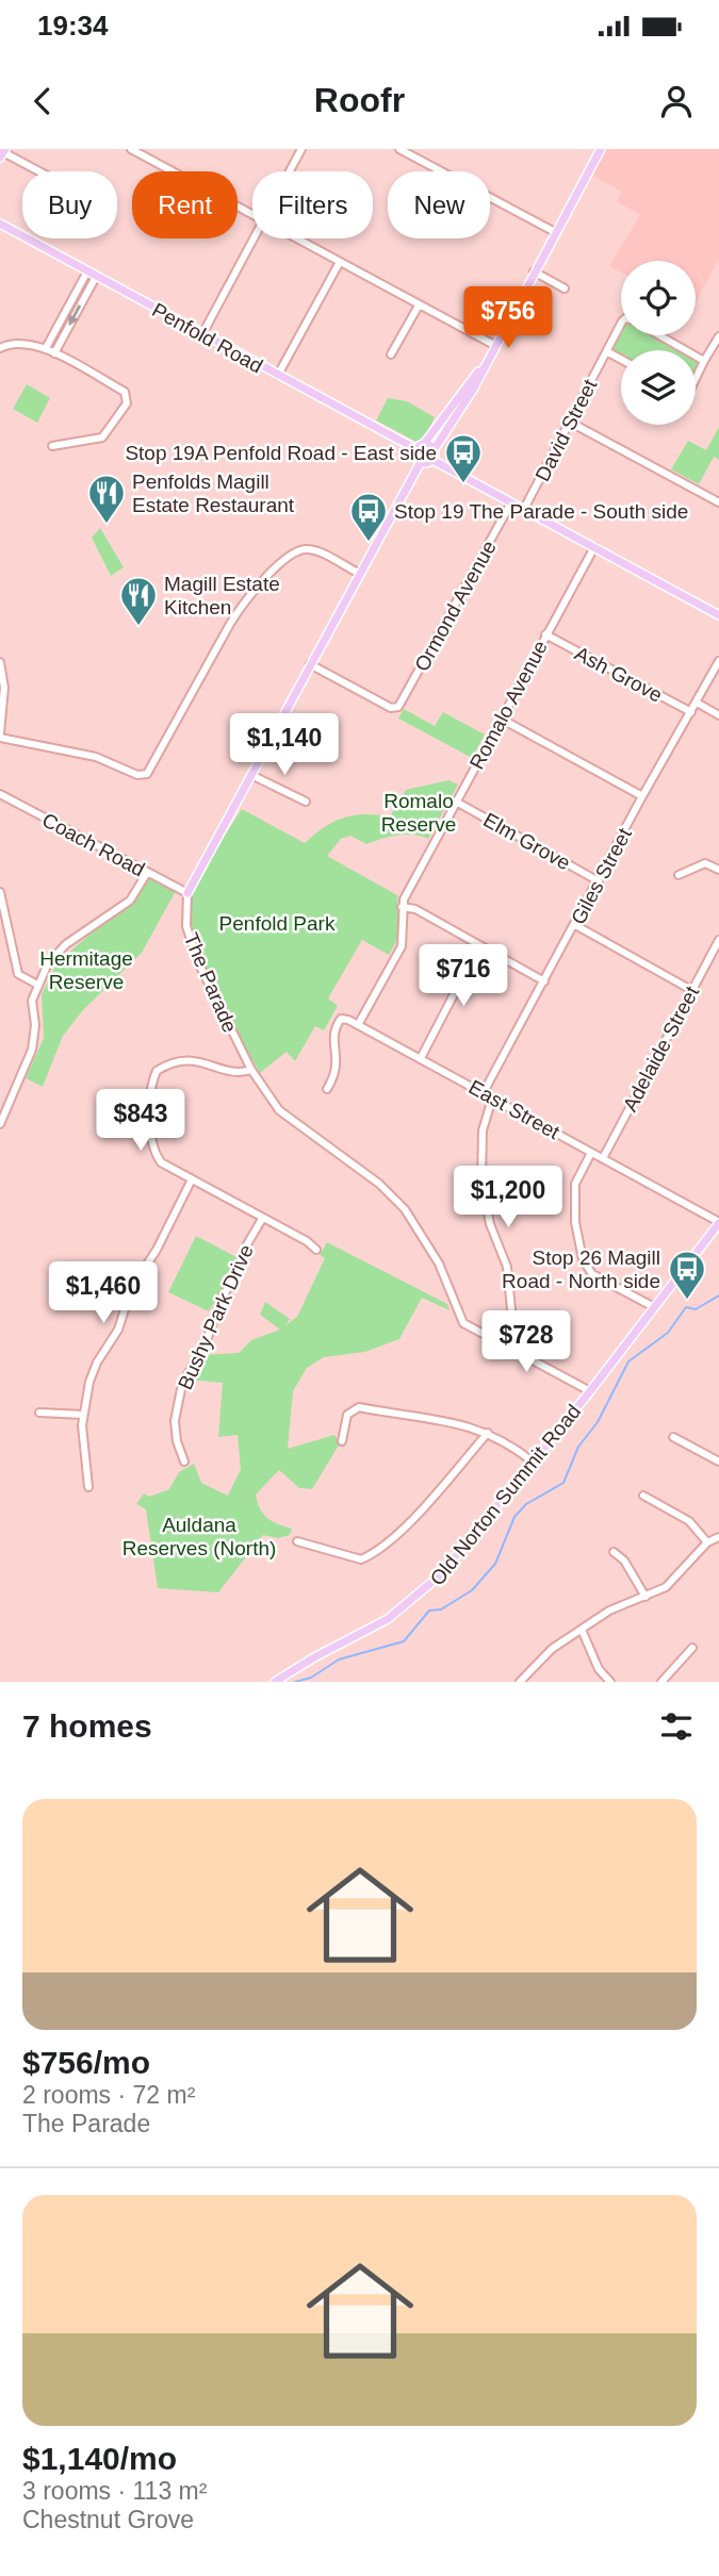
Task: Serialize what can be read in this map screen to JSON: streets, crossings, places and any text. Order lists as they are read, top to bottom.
{
  "streets": {
    "main road": ["Penfold Road", "The Parade", "Old Norton Summit Road"],
    "street": [
      "David Street",
      "Ormond Avenue",
      "Ash Grove",
      "Romalo Avenue",
      "Elm Grove",
      "Coach Road",
      "Giles Street",
      "Adelaide Street",
      "East Street",
      "Bushy Park Drive"
    ]
  },
  "crossings": [
    ["Ormond Avenue", "The Parade"],
    ["Ash Grove", "Romalo Avenue"],
    ["Ash Grove", "Giles Street"],
    ["Romalo Avenue", "Elm Grove"],
    ["Romalo Avenue", "East Street"],
    ["Elm Grove", "Giles Street"],
    ["Coach Road", "The Parade"],
    ["Giles Street", "East Street"],
    ["Adelaide Street", "East Street"],
    ["East Street", "Old Norton Summit Road"]
  ],
  "parks": [
    "Romalo Reserve",
    "Penfold Park",
    "Hermitage Reserve",
    "Auldana Reserves (North)"
  ],
  "places": {
    "bus stop": ["Stop 19A Penfold Road - East side", "Stop 19 The Parade - South side", "Stop 26 Magill Road - North side"],
    "restaurant": ["Penfolds Magill Estate Restaurant", "Magill Estate Kitchen"]
  },
  "page": {
    "status": "19:34",
    "header": "Roofr",
    "chip": [
      "Buy",
      "Rent",
      "Filters",
      "New"
    ],
    "price": [
      "$756",
      "$1,140",
      "$716",
      "$843",
      "$1,200",
      "$1,460",
      "$728"
    ],
    "heading": "7 homes",
    "list": [
      {
        "name": "$756/mo",
        "note": "2 rooms · 72 m² · The Parade"
      },
      {
        "name": "$1,140/mo",
        "note": "3 rooms · 113 m² · Chestnut Grove"
      }
    ]
  }
}
